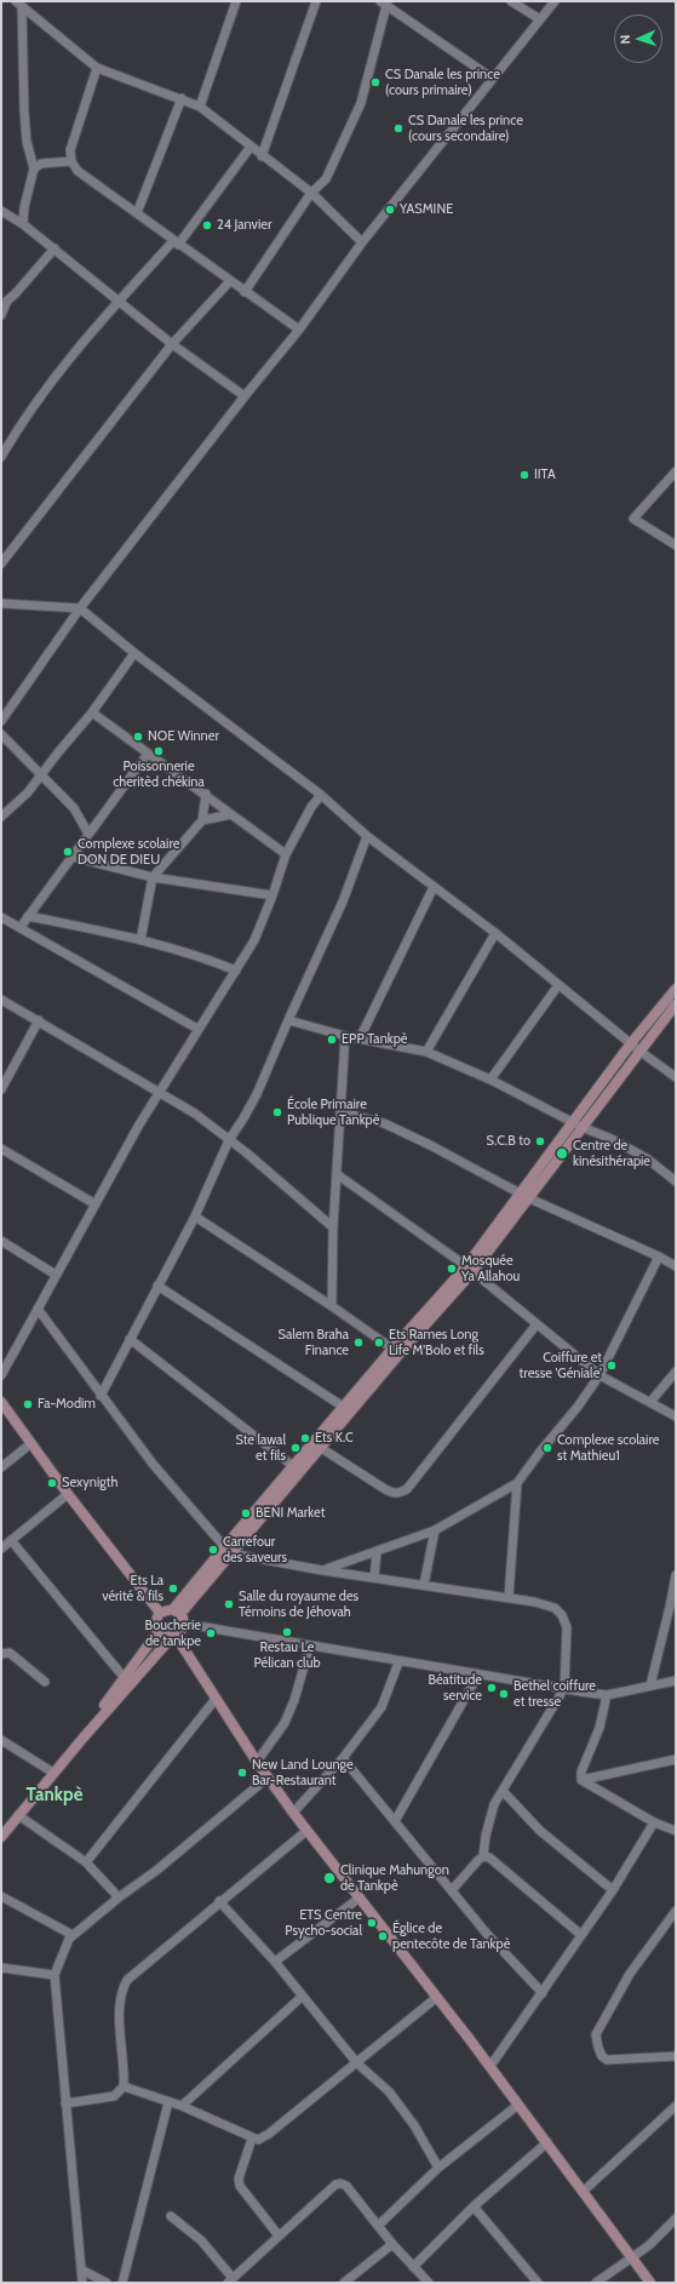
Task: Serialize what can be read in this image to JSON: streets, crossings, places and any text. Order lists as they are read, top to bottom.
{
  "districts": ["Tankpè"],
  "places": [
    "CS Danale les prince (cours primaire)",
    "CS Danale les prince (cours secondaire)",
    "YASMINE",
    "24 Janvier",
    "IITA",
    "NOE Winner",
    "Poissonnerie cheritèd chékina",
    "Complexe scolaire DON DE DIEU",
    "EPP Tankpè",
    "École Primaire Publique Tankpè",
    "S.C.B to",
    "Centre de kinésithérapie",
    "Mosquée Ya Allahou",
    "Salem Braha Finance",
    "Ets Rames Long Life M'Bolo et fils",
    "Coiffure et tresse 'Géniale'",
    "Fa-Modim",
    "Ets K.C",
    "Ste lawal et fils",
    "Complexe scolaire st Mathieu1",
    "Sexynigth",
    "BENI Market",
    "Carrefour des saveurs",
    "Ets La vérité & fils",
    "Salle du royaume des Témoins de Jéhovah",
    "Restau Le Pélican club",
    "Boucherie de tankpe",
    "Béatitude service",
    "Bethel coiffure et tresse",
    "New Land Lounge Bar-Restaurant",
    "Clinique Mahungon de Tankpè",
    "ETS Centre Psycho-social",
    "Églice de pentecôte de Tankpè"
  ],
  "north": "left"
}
